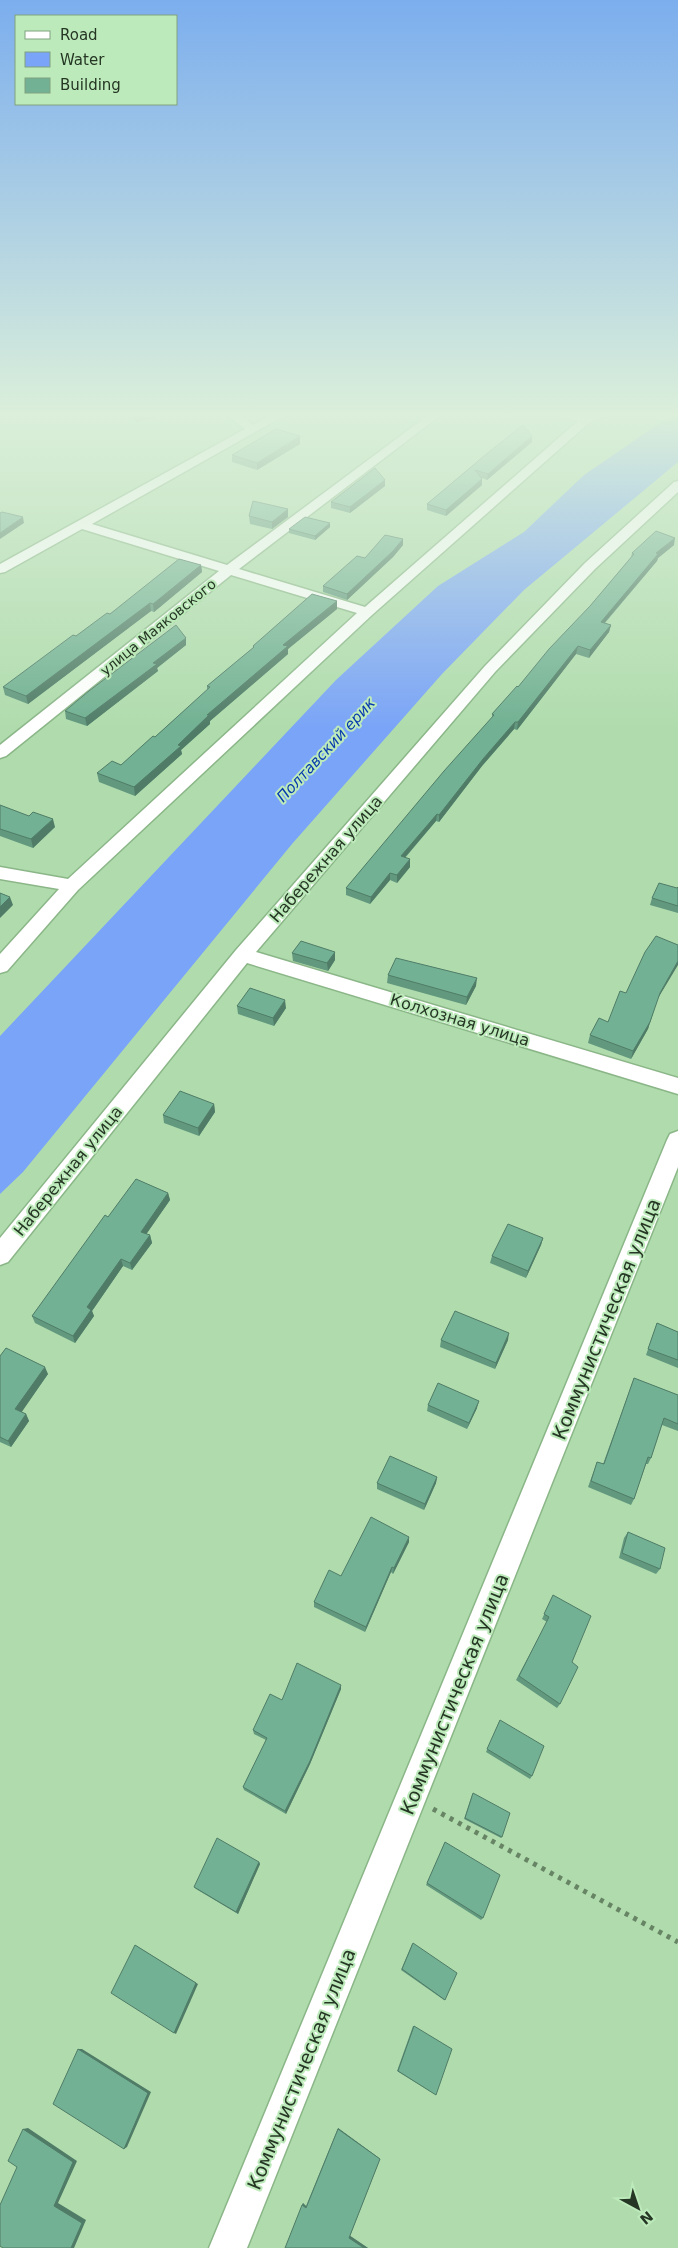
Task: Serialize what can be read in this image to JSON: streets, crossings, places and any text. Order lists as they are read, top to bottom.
{
  "streets": {
    "street": [
      "улица Маяковского",
      "Набережная улица",
      "Колхозная улица",
      "Коммунистическая улица"
    ]
  },
  "crossings": [
    ["Набережная улица", "Колхозная улица"]
  ],
  "water": ["Полтавский ерик"],
  "legend": ["Road", "Water", "Building"],
  "north": "bottom right"
}
